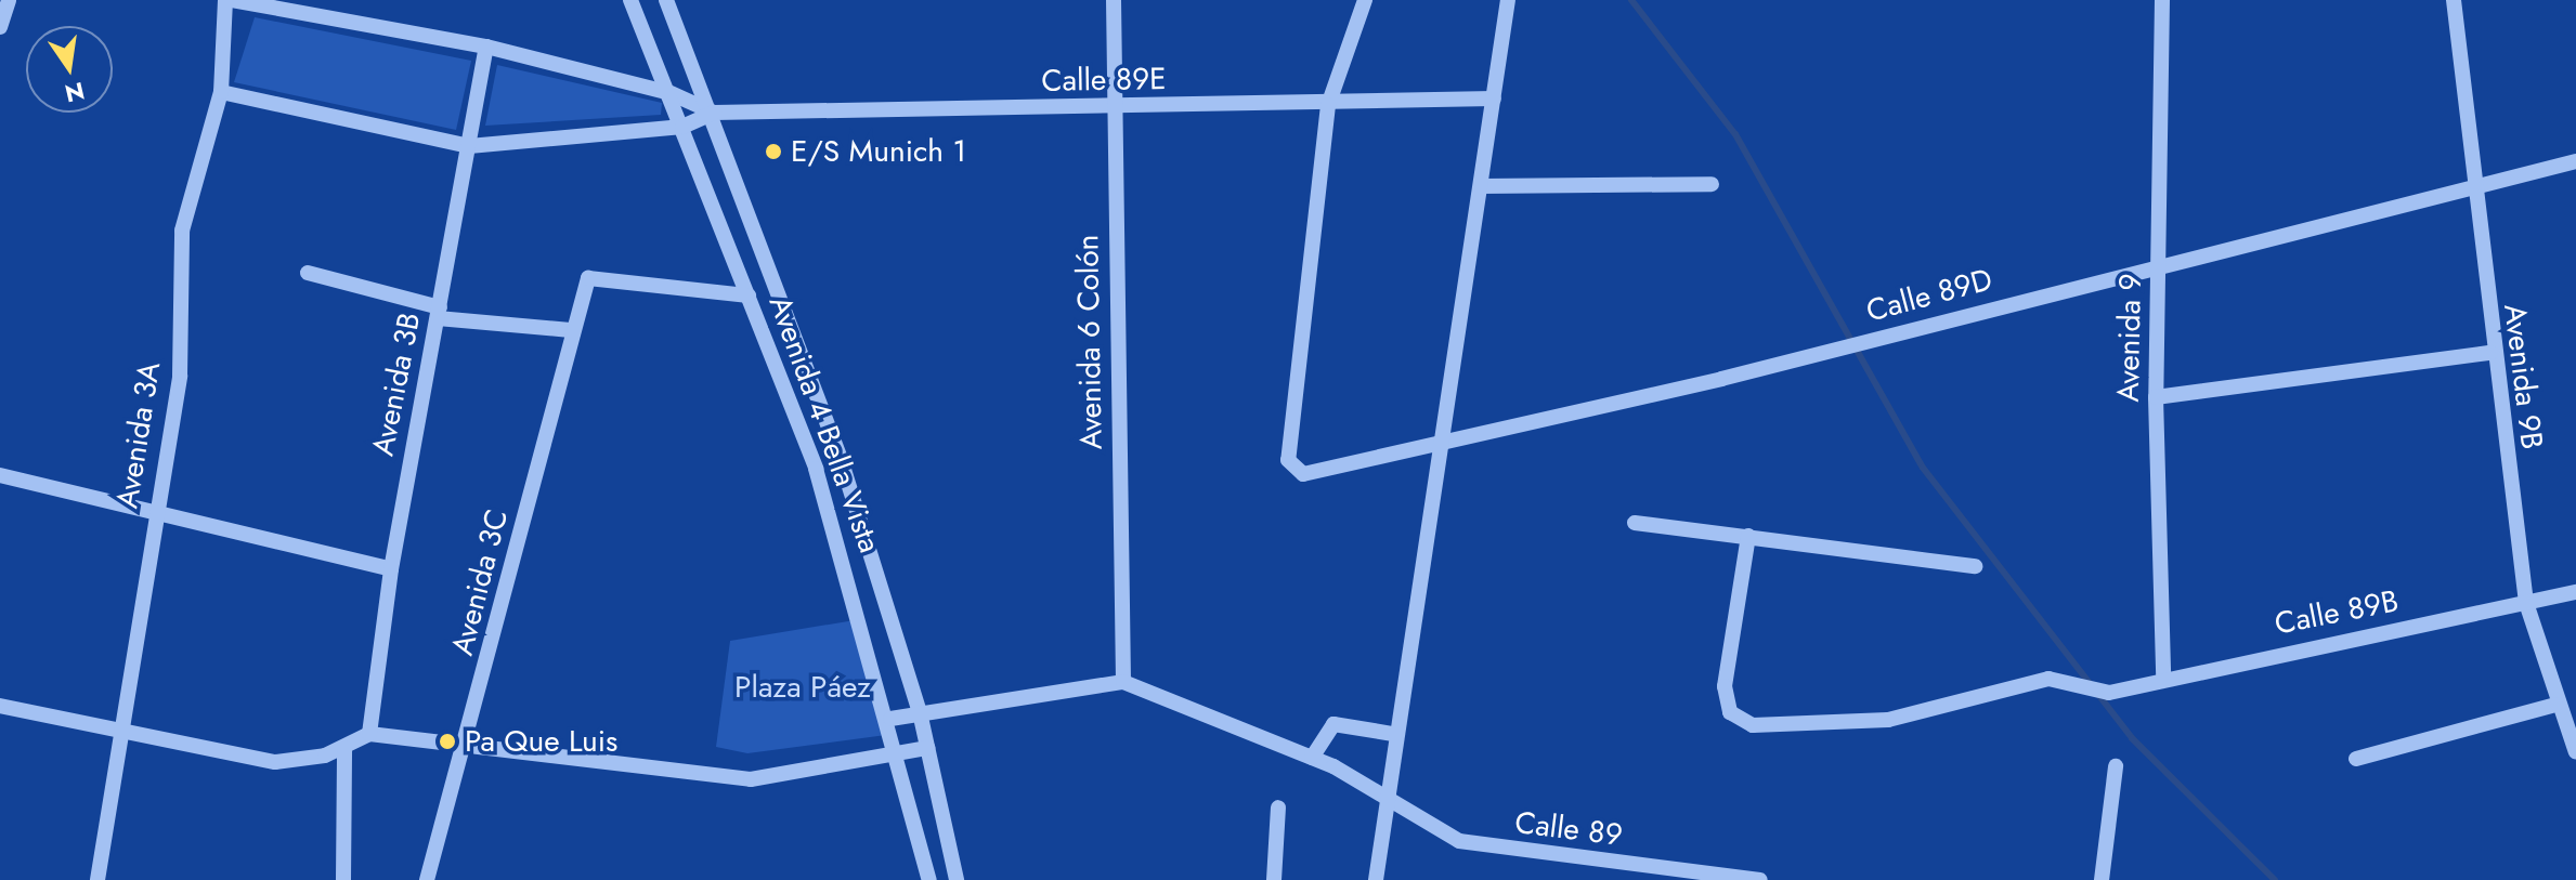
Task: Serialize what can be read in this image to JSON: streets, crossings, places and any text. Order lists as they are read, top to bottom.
{
  "streets": {
    "street": [
      "Calle 89E",
      "Calle 89D",
      "Avenida 9",
      "Avenida 6 Colón",
      "Avenida 9B",
      "Avenida 3B",
      "Avenida 4 Bella Vista",
      "Avenida 3A",
      "Avenida 3C",
      "Calle 89B",
      "Calle 89"
    ]
  },
  "crossings": [
    ["Calle 89E", "Calle 89D"],
    ["Calle 89E", "Avenida 6 Colón"],
    ["Calle 89E", "Avenida 4 Bella Vista"],
    ["Calle 89D", "Avenida 9"],
    ["Calle 89D", "Avenida 9B"],
    ["Avenida 9", "Calle 89B"],
    ["Avenida 6 Colón", "Calle 89"],
    ["Avenida 9B", "Calle 89B"],
    ["Avenida 4 Bella Vista", "Avenida 3C"]
  ],
  "parks": ["Plaza Páez"],
  "places": ["E/S Munich 1", "Pa Que Luis"],
  "north": "bottom"
}
